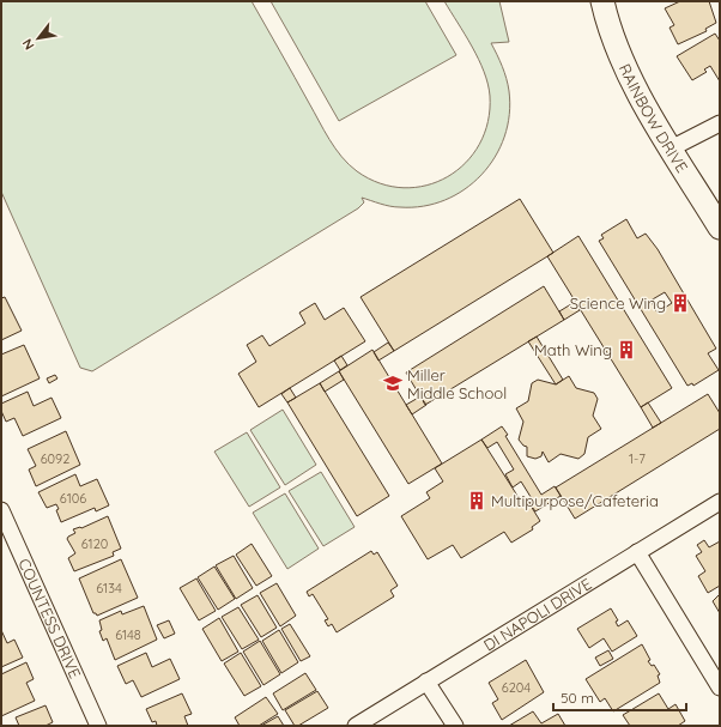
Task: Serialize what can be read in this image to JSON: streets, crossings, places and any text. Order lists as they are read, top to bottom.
{
  "streets": {
    "street": ["RAINBOW DRIVE", "DI NAPOLI DRIVE", "COUNTESS DRIVE"]
  },
  "places": {
    "building": ["Science Wing", "Math Wing", "Multipurpose/Cafeteria"],
    "school or university": ["Miller Middle School"]
  },
  "house_numbers": [
    "6092",
    "1-7",
    "6106",
    "6120",
    "6134",
    "6148",
    "6204"
  ],
  "scale_bar": "50 m",
  "north": "bottom left"
}
